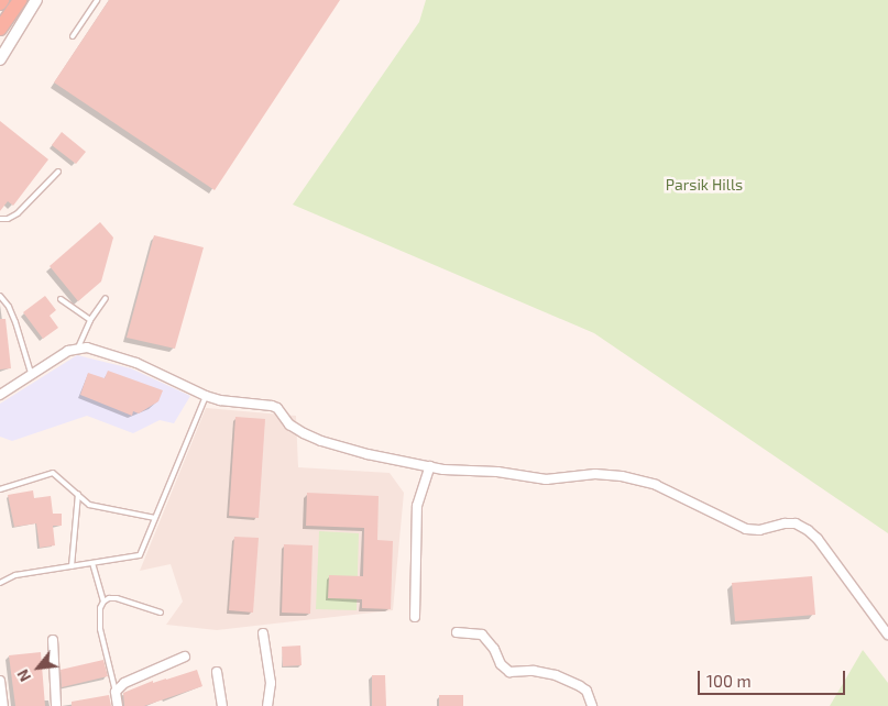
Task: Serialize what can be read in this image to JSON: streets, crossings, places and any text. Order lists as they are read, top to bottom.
{
  "parks": ["Parsik Hills"],
  "scale_bar": "100 m",
  "north": "bottom left"
}
